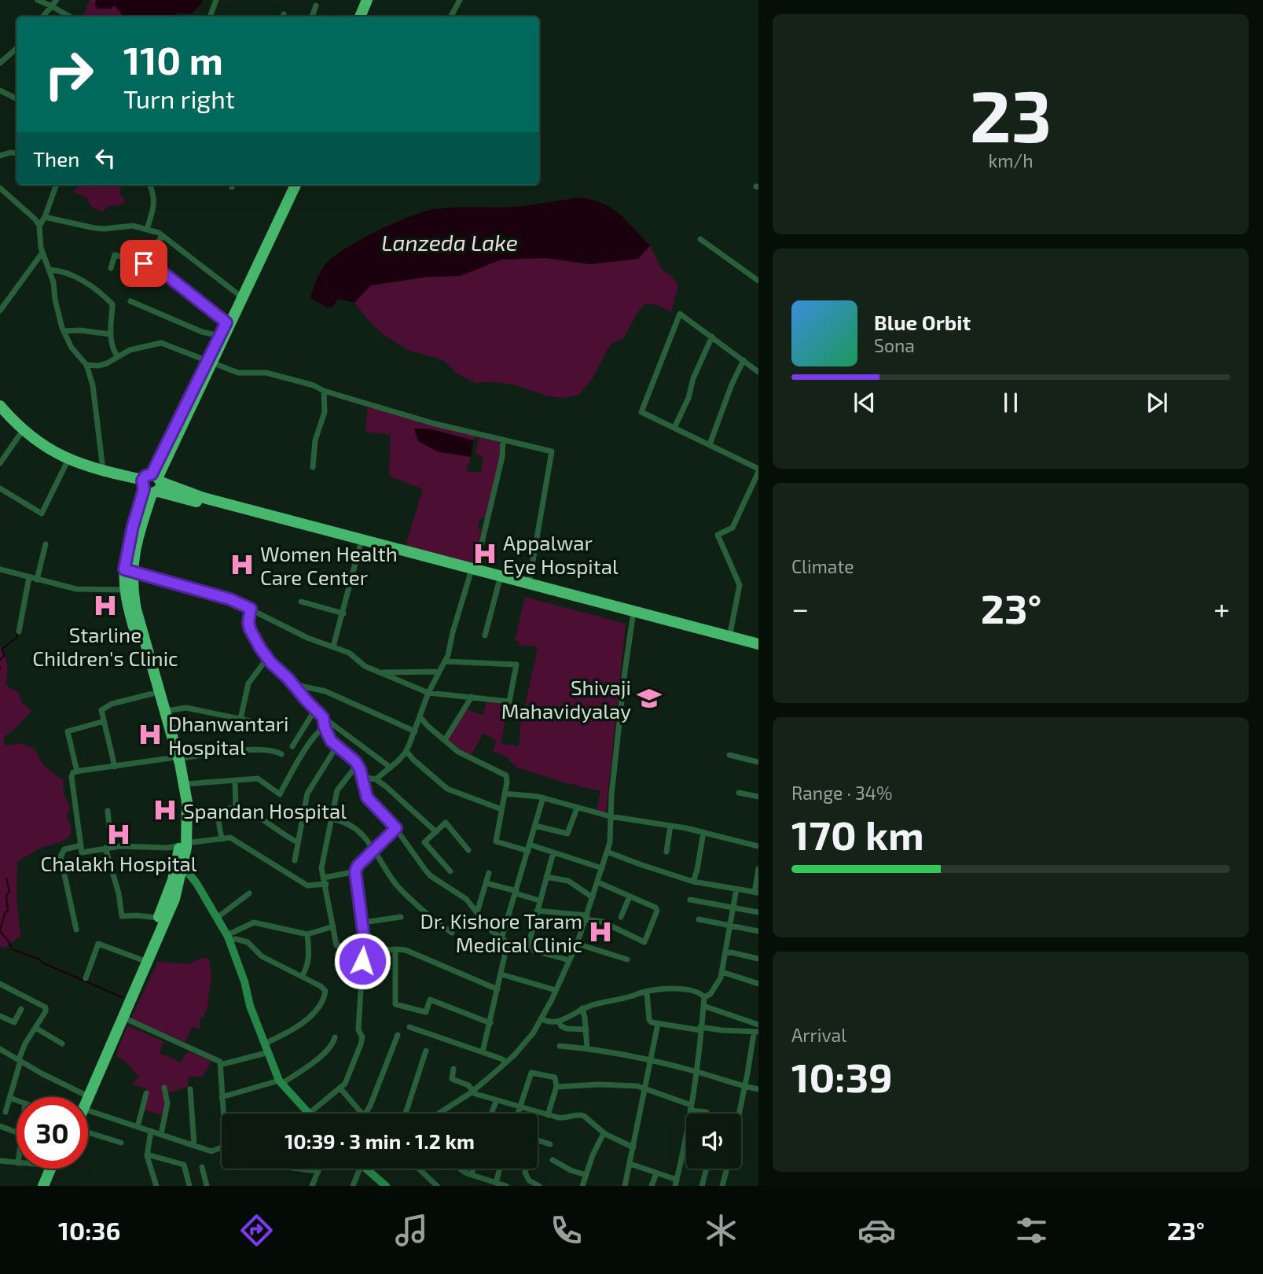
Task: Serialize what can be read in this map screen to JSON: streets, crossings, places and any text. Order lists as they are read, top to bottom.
{
  "water": ["Lanzeda Lake"],
  "places": {
    "hospital": [
      "Appalwar Eye Hospital",
      "Women Health Care Center",
      "Starline Children's Clinic",
      "Dhanwantari Hospital",
      "Spandan Hospital",
      "Chalakh Hospital",
      "Dr. Kishore Taram Medical Clinic"
    ],
    "school or university": ["Shivaji Mahavidyalay"]
  },
  "page": {
    "tile": [
      ["23", "km/h"],
      "Climate",
      ["Range · 34%", "170 km"],
      ["Arrival", "10:39"]
    ],
    "turn": ["110 m", "Turn right"],
    "then": "Then",
    "song": ["Blue Orbit", "Sona"],
    "heat": ["−", "23°", "+"],
    "limit": "30",
    "trip": "10:39 · 3 min · 1.2 km",
    "tabs": ["10:36", "23°"]
  }
}
